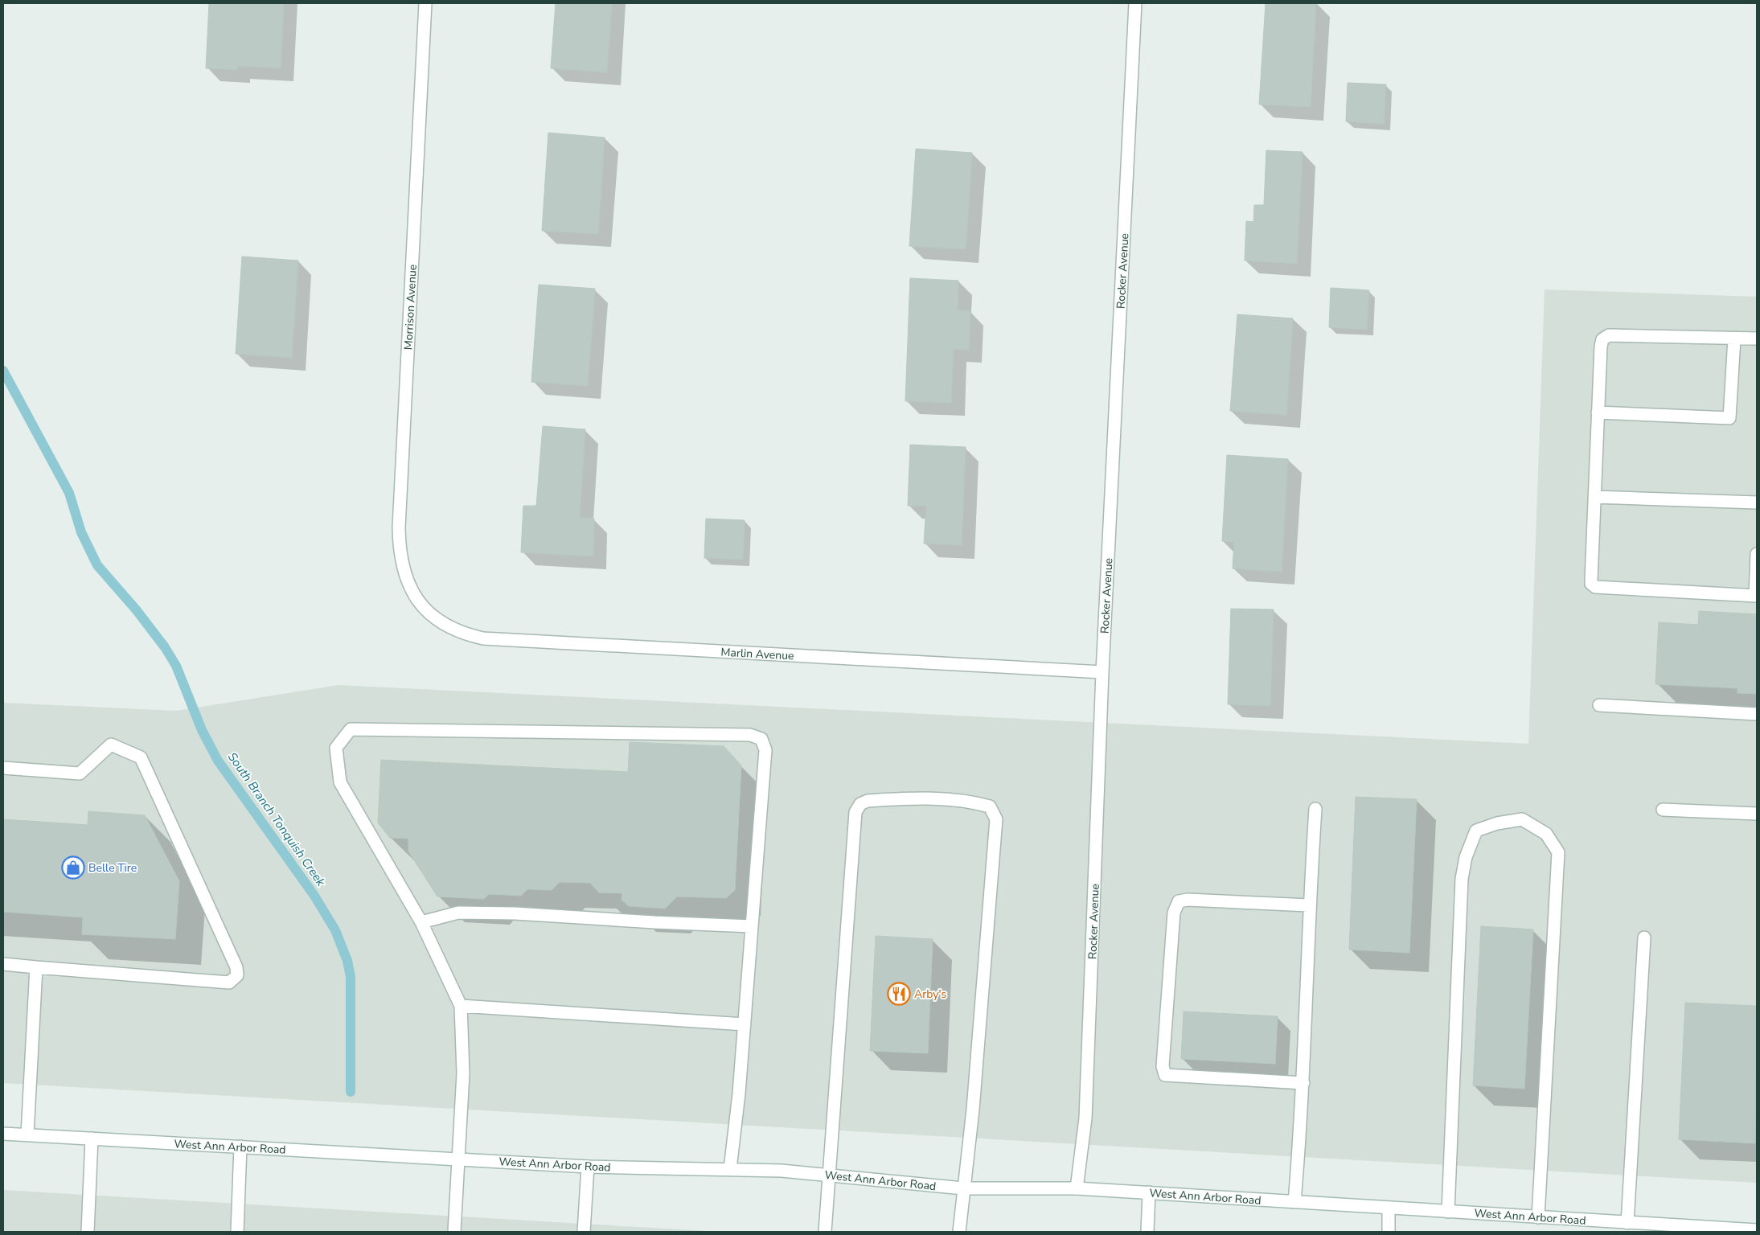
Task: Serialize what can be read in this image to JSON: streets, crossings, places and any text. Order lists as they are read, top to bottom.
{
  "streets": {
    "street": [
      "Rocker Avenue",
      "Morrison Avenue",
      "Marlin Avenue",
      "West Ann Arbor Road"
    ]
  },
  "crossings": [
    ["Rocker Avenue", "Marlin Avenue"],
    ["Rocker Avenue", "West Ann Arbor Road"],
    ["Morrison Avenue", "Marlin Avenue"]
  ],
  "water": ["South Branch Tonquish Creek"],
  "places": {
    "shop": ["Belle Tire"],
    "restaurant": ["Arby's"]
  }
}
